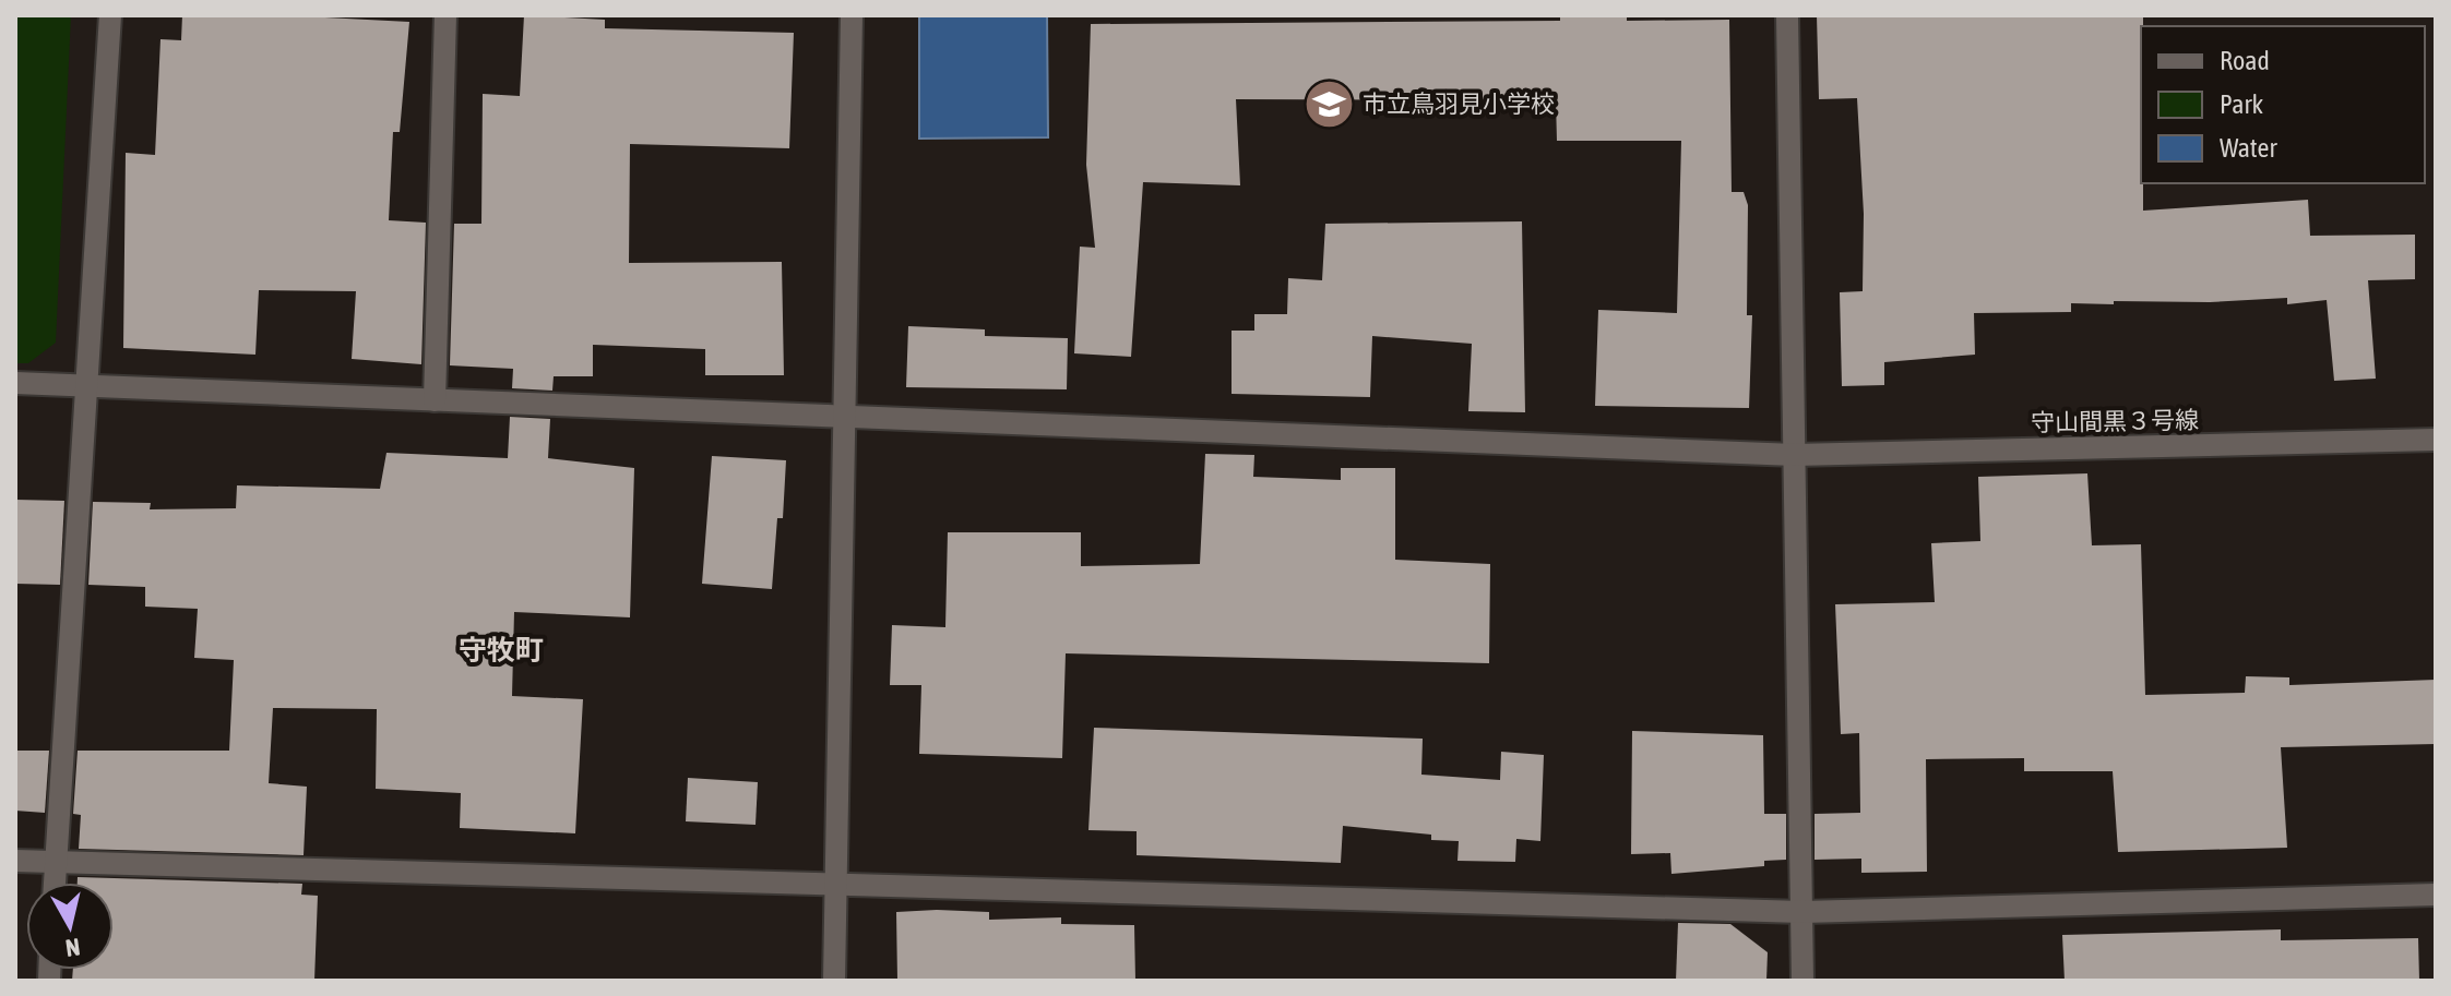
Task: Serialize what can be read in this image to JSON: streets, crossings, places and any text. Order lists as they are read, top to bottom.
{
  "streets": {
    "street": ["守山間黒３号線"]
  },
  "districts": ["守牧町"],
  "places": {
    "school or university": ["市立鳥羽見小学校"]
  },
  "legend": ["Road", "Park", "Water"],
  "north": "bottom"
}
